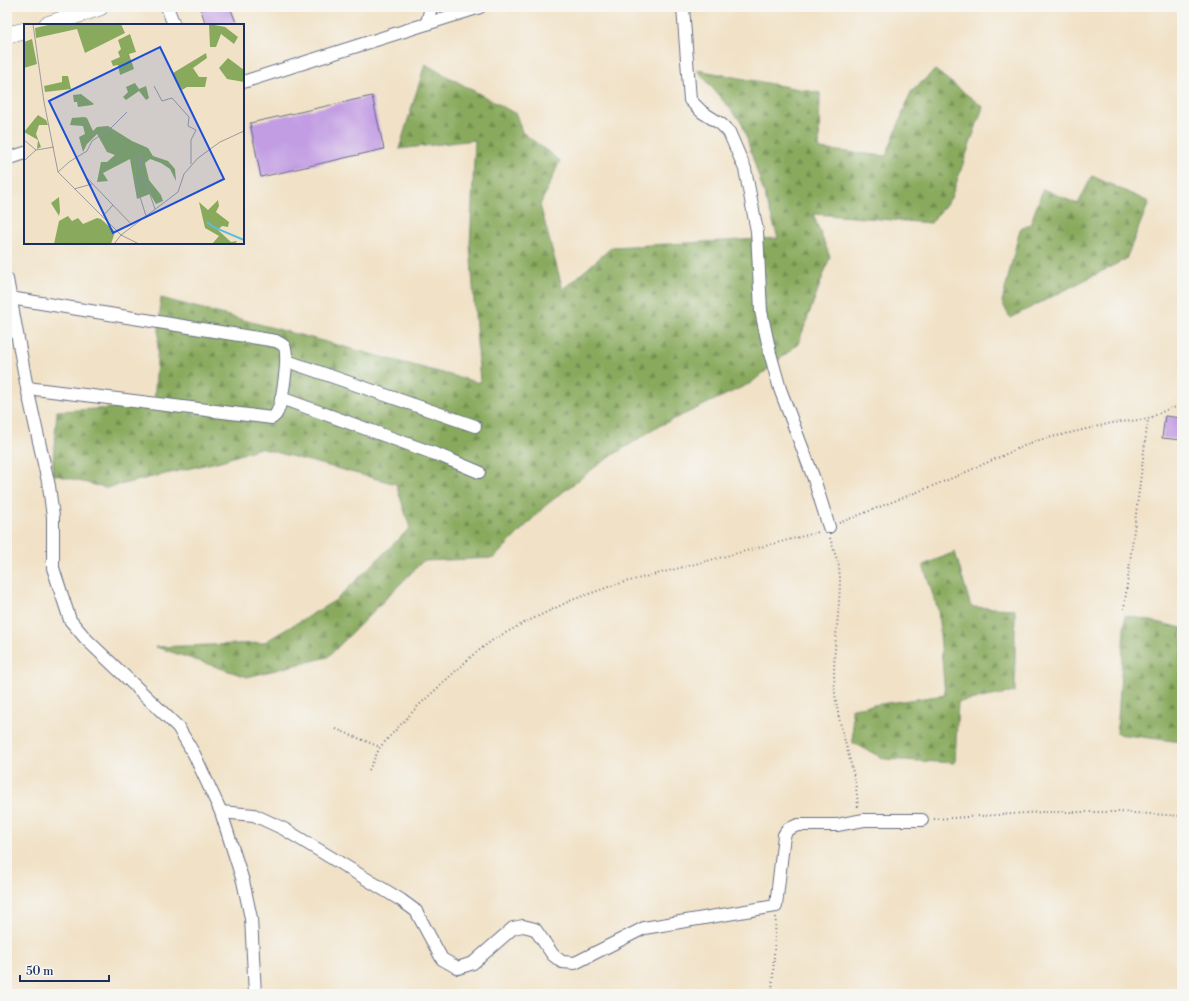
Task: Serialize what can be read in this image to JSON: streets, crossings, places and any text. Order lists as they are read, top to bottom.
{
  "scale_bar": "50 m"
}
